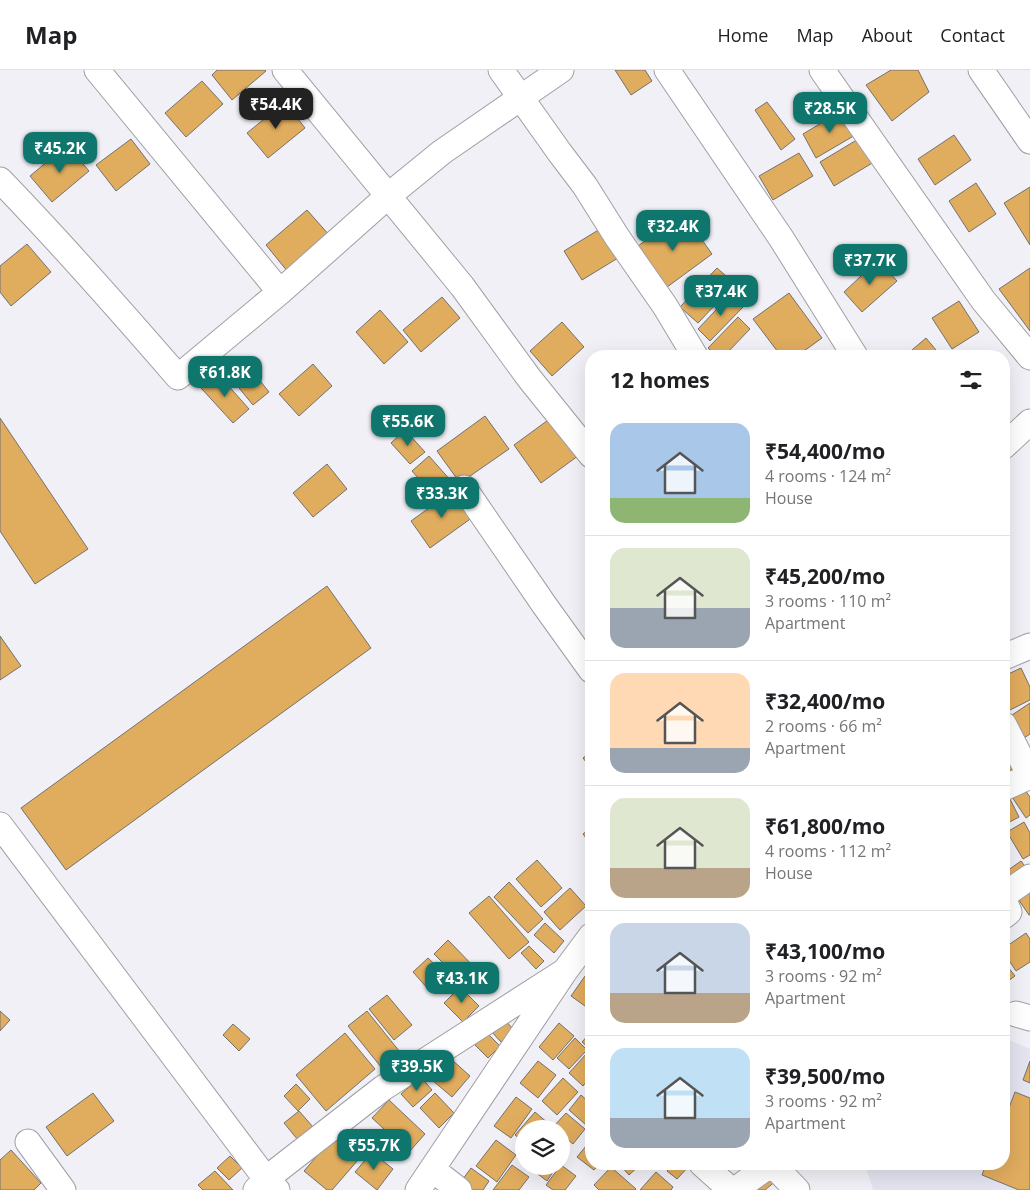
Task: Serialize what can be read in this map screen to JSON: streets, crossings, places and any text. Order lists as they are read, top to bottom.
{
  "page": {
    "header": "Map",
    "nav": [
      "Home",
      "Map",
      "About",
      "Contact"
    ],
    "price": [
      "₹54.4K",
      "₹28.5K",
      "₹45.2K",
      "₹32.4K",
      "₹37.7K",
      "₹37.4K",
      "₹61.8K",
      "₹55.6K",
      "₹33.3K",
      "₹43.1K",
      "₹39.5K",
      "₹55.7K"
    ],
    "heading": "12 homes",
    "list": [
      {
        "name": "₹54,400/mo",
        "note": "4 rooms · 124 m² · House"
      },
      {
        "name": "₹45,200/mo",
        "note": "3 rooms · 110 m² · Apartment"
      },
      {
        "name": "₹32,400/mo",
        "note": "2 rooms · 66 m² · Apartment"
      },
      {
        "name": "₹61,800/mo",
        "note": "4 rooms · 112 m² · House"
      },
      {
        "name": "₹43,100/mo",
        "note": "3 rooms · 92 m² · Apartment"
      },
      {
        "name": "₹39,500/mo",
        "note": "3 rooms · 92 m² · Apartment"
      }
    ]
  }
}
